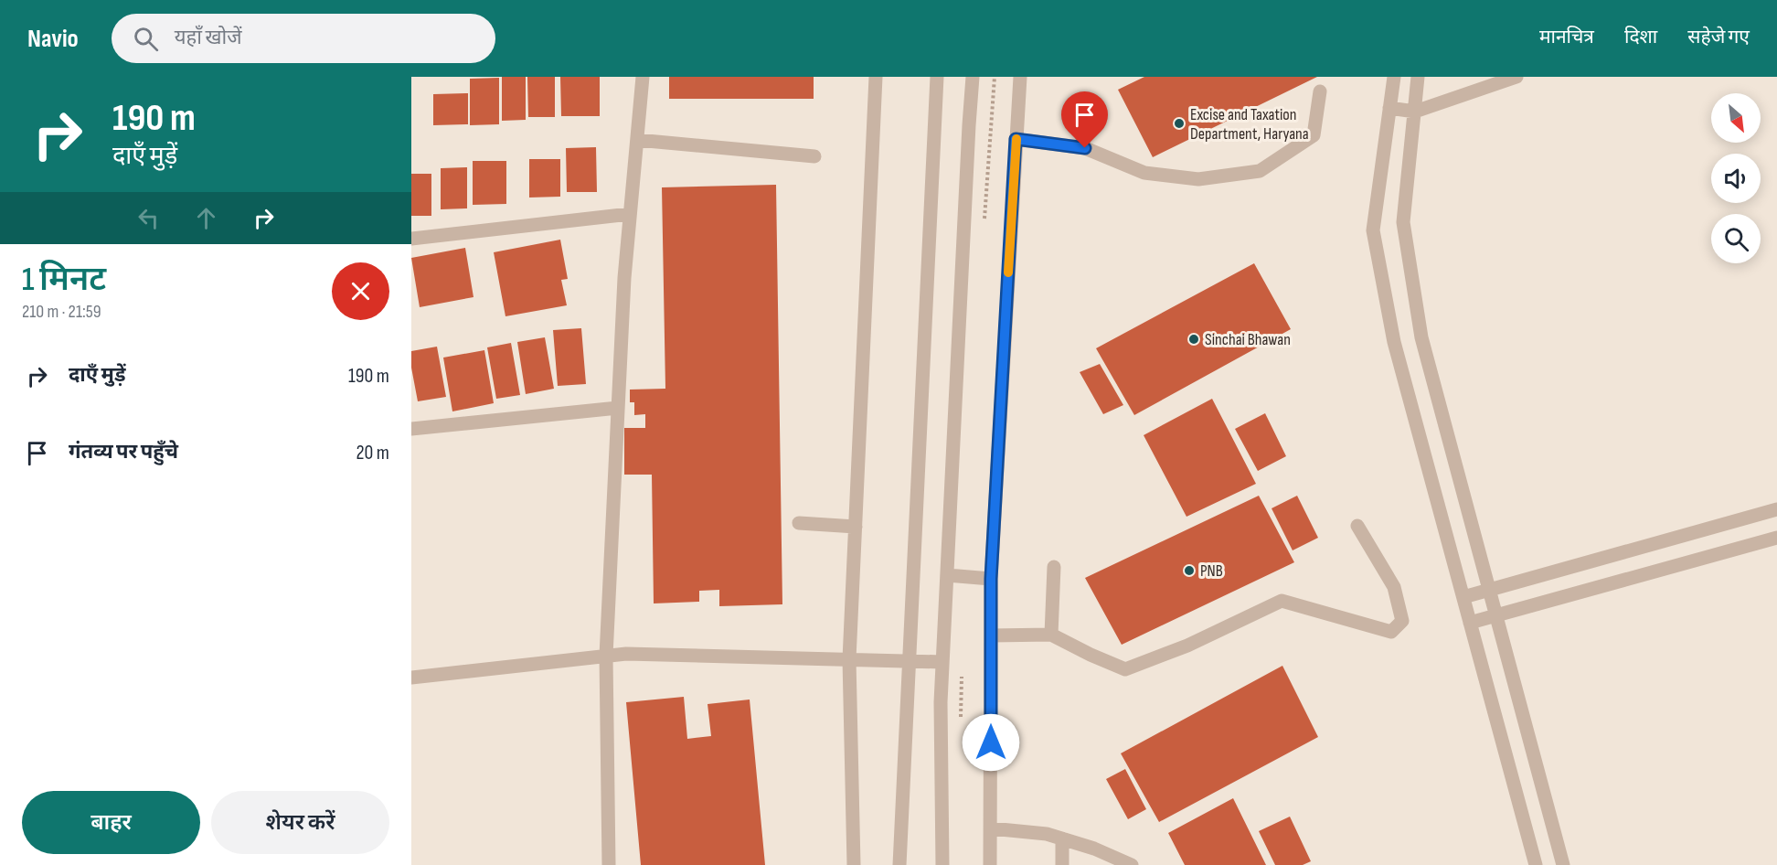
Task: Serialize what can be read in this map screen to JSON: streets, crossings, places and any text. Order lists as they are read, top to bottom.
{
  "places": ["Excise and Taxation Department, Haryana", "Sinchai Bhawan", "PNB"],
  "north": "bottom right",
  "page": {
    "header": "Navio",
    "search": "यहाँ खोजें",
    "nav": ["मानचित्र", "दिशा", "सहेजे गए"],
    "turn": ["190 m", "दाएँ मुड़ें"],
    "heading": ["1 मिनट", "210 m · 21:59"],
    "list": [
      {
        "name": "दाएँ मुड़ें",
        "value": "190 m"
      },
      {
        "name": "गंतव्य पर पहुँचे",
        "value": "20 m"
      }
    ],
    "buttons": ["बाहर", "शेयर करें"]
  }
}
